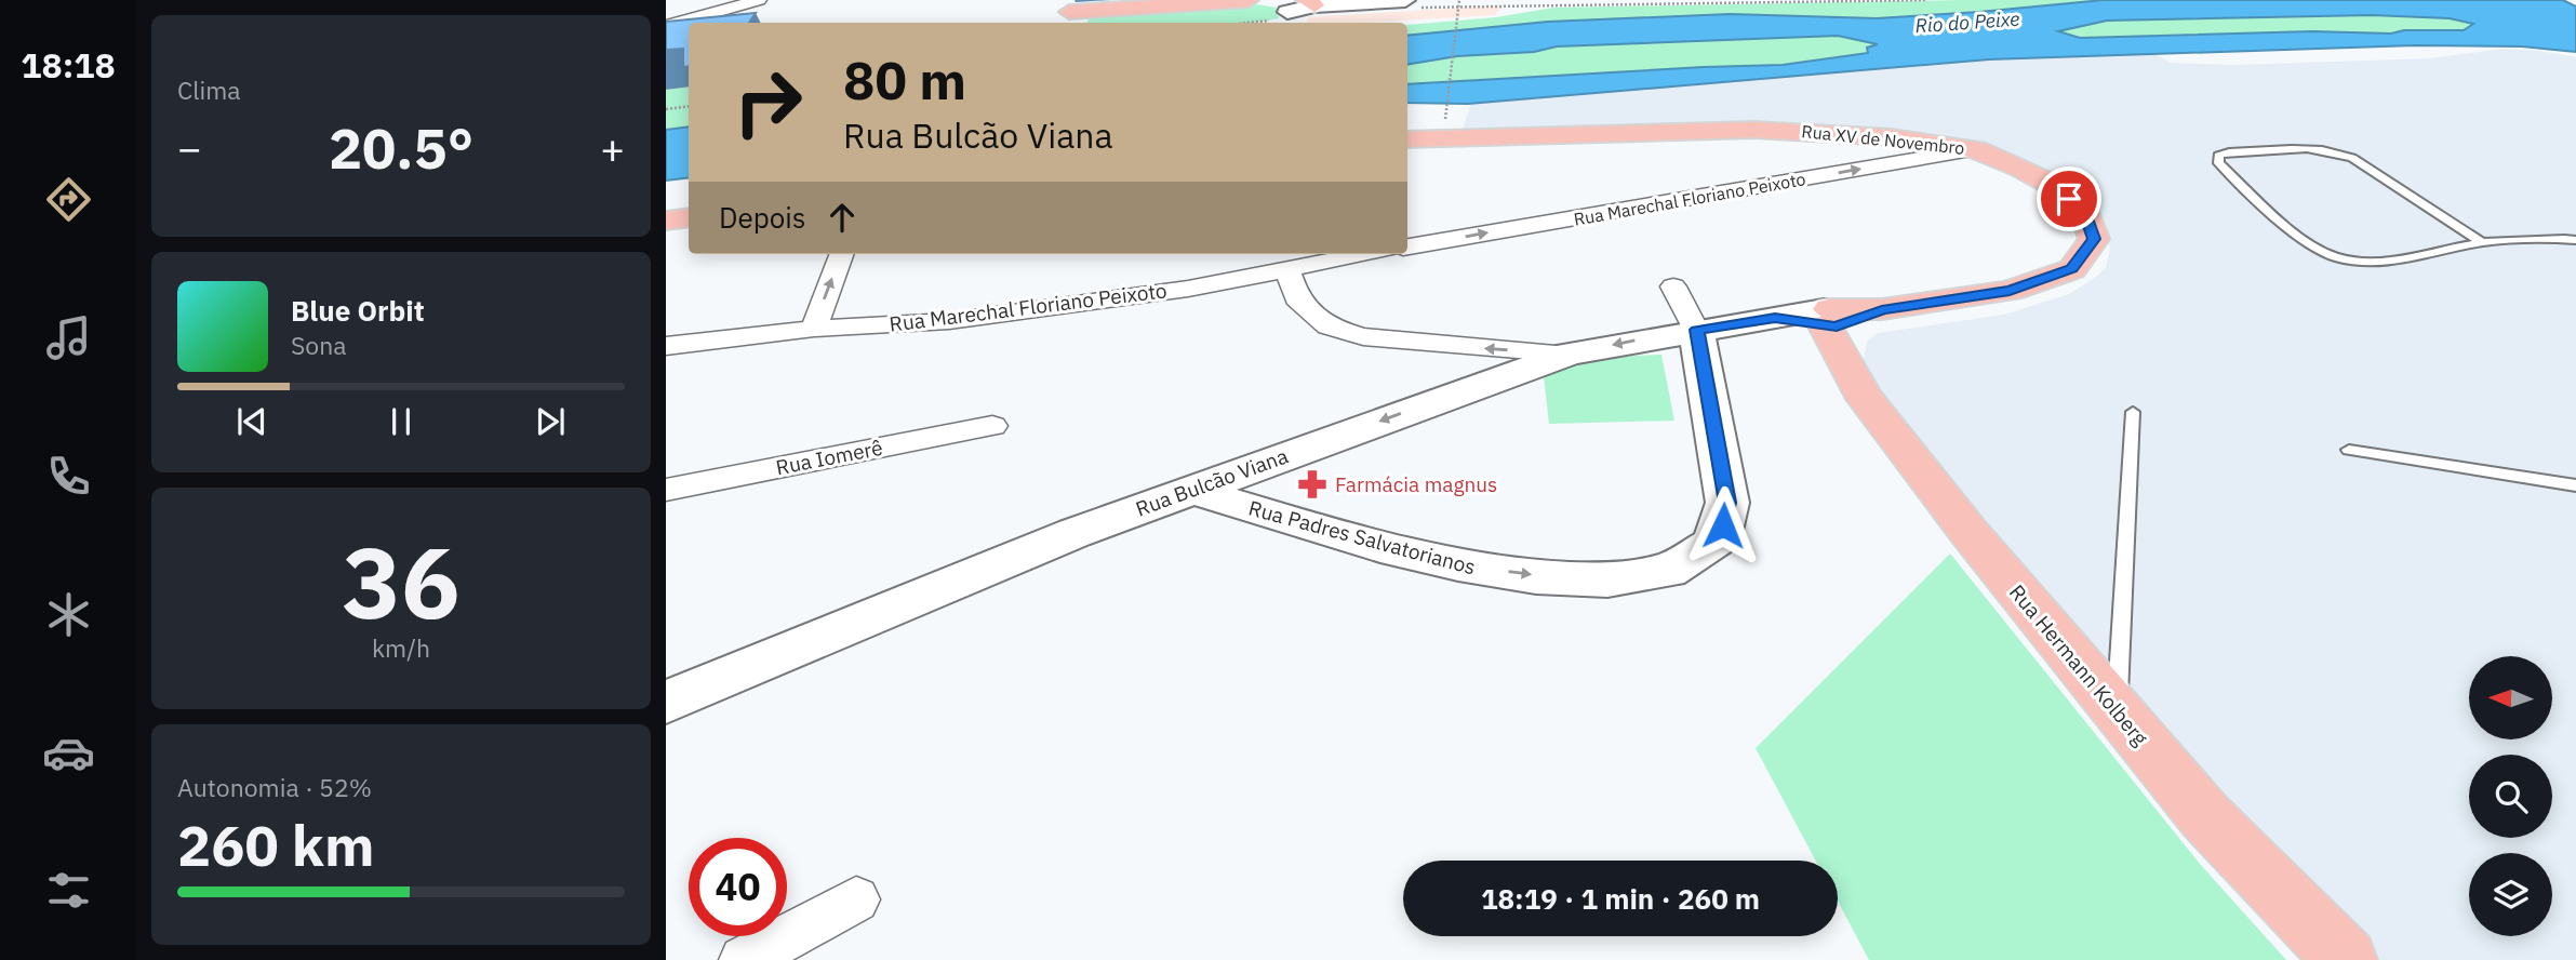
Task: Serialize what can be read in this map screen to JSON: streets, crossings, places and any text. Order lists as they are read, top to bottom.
{
  "streets": {
    "main road": ["Rua XV de Novembro", "Rua Bulcão Viana", "Rua Hermann Kolberg"],
    "street": ["Rua Marechal Floriano Peixoto", "Rua Iomerê", "Rua Padres Salvatorianos"]
  },
  "crossings": [
    ["Rua XV de Novembro", "Rua Marechal Floriano Peixoto"],
    ["Rua XV de Novembro", "Rua Bulcão Viana"],
    ["Rua Bulcão Viana", "Rua Padres Salvatorianos"],
    ["Rua Bulcão Viana", "Rua Hermann Kolberg"]
  ],
  "one_way": ["Rua Marechal Floriano Peixoto", "Rua Bulcão Viana"],
  "water": ["Rio do Peixe"],
  "places": {
    "pharmacy": ["Farmácia magnus"]
  },
  "north": "left",
  "page": {
    "tabs": "18:18",
    "tile": [
      "Clima",
      ["36", "km/h"],
      ["Autonomia · 52%", "260 km"]
    ],
    "turn": ["80 m", "Rua Bulcão Viana"],
    "heat": ["−", "20.5°", "+"],
    "then": "Depois",
    "song": ["Blue Orbit", "Sona"],
    "limit": "40",
    "trip": "18:19 · 1 min · 260 m"
  }
}
